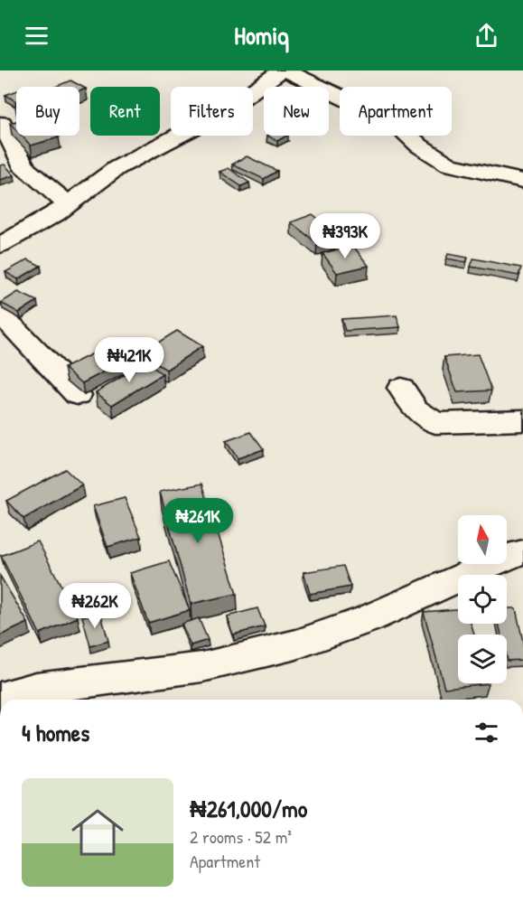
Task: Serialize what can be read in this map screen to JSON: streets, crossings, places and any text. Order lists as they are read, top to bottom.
{
  "north": "top",
  "page": {
    "header": "Homiq",
    "chip": [
      "Buy",
      "Rent",
      "Filters",
      "New",
      "Apartment"
    ],
    "price": [
      "₦393K",
      "₦421K",
      "₦261K",
      "₦262K"
    ],
    "heading": "4 homes",
    "list": [
      {
        "name": "₦261,000/mo",
        "note": "2 rooms · 52 m² · Apartment"
      }
    ]
  }
}
